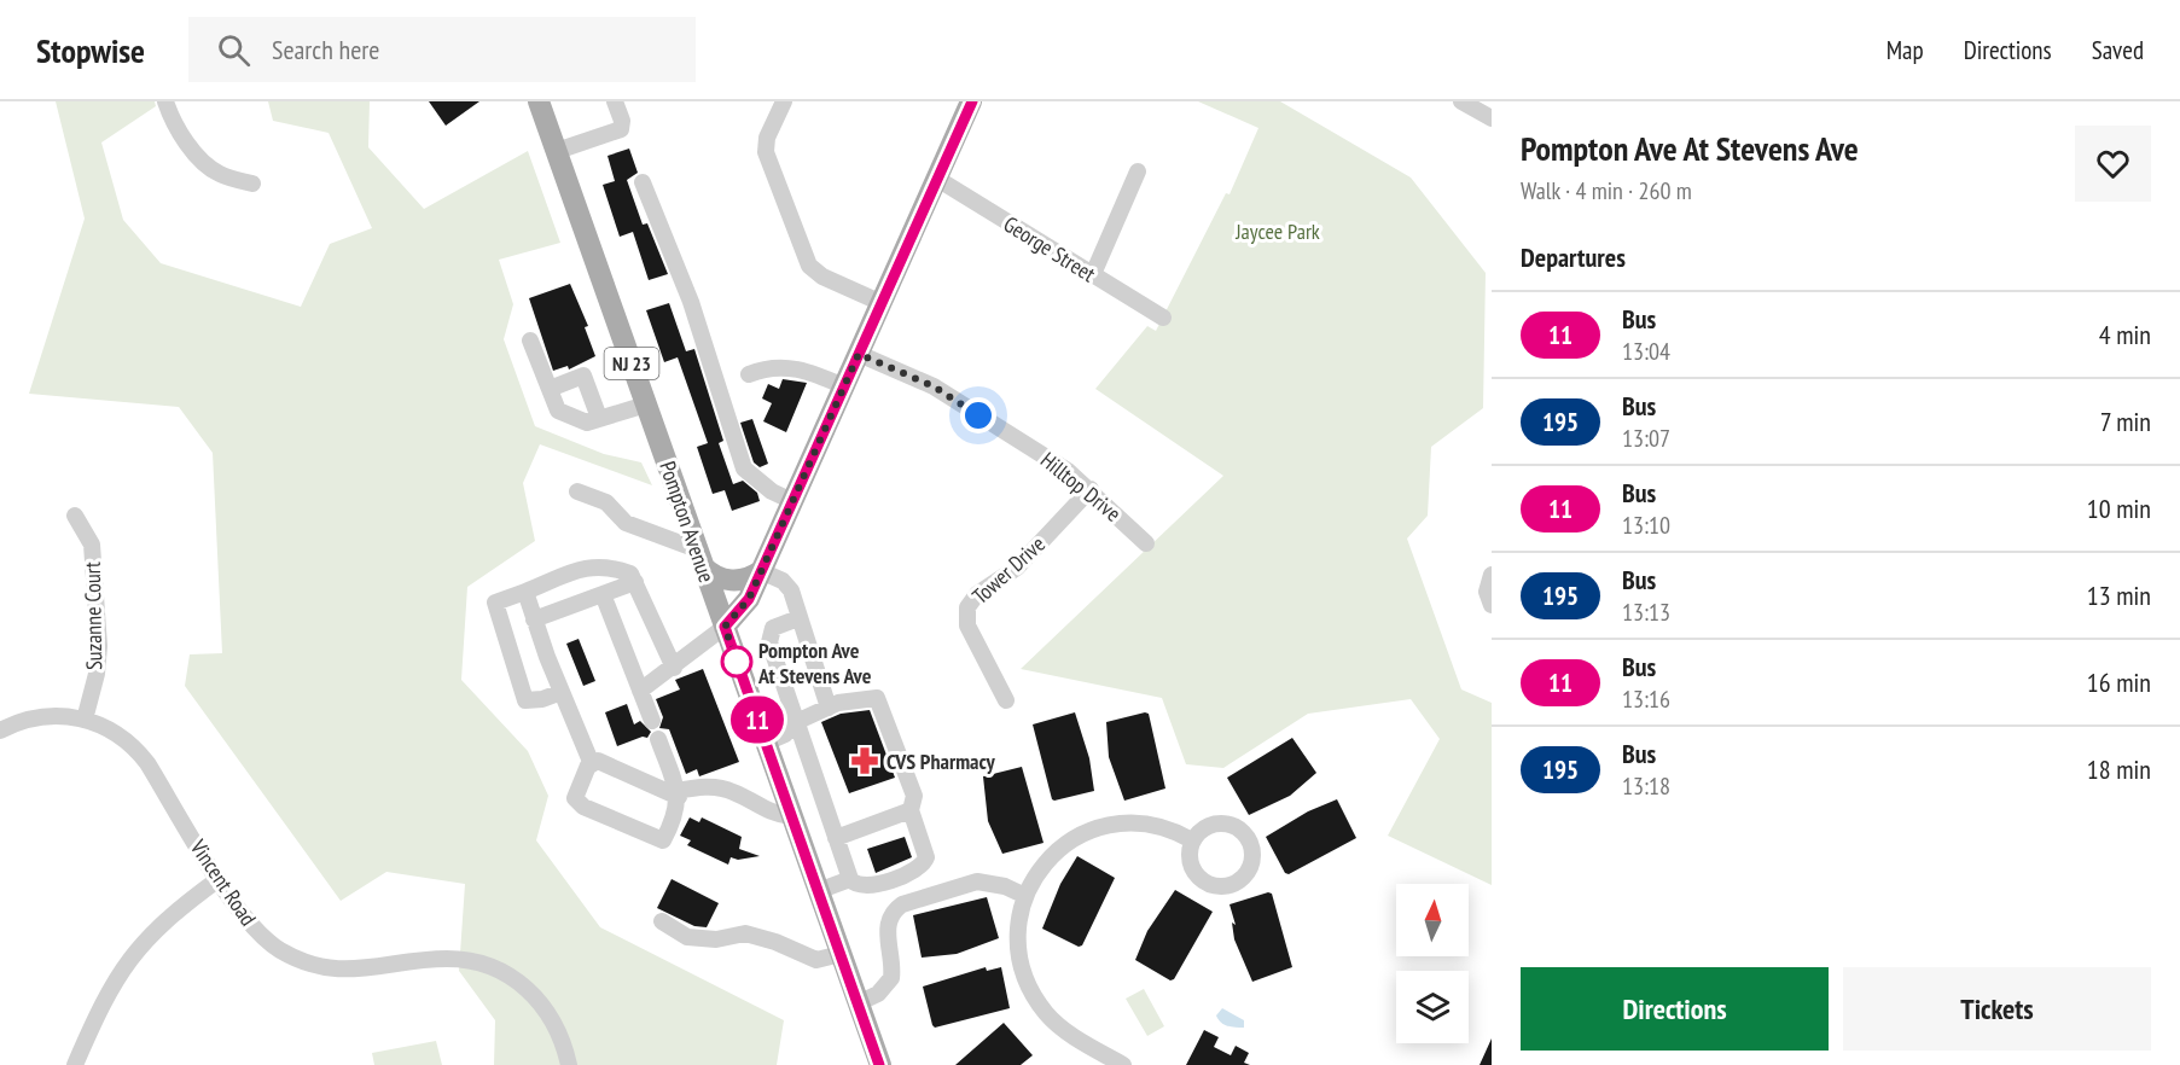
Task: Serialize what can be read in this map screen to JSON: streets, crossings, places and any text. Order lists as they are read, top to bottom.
{
  "streets": {
    "main road": ["NJ 23", "Pompton Avenue"],
    "street": [
      "George Street",
      "Hilltop Drive",
      "Tower Drive",
      "Suzanne Court",
      "Vincent Road"
    ]
  },
  "crossings": [
    ["Hilltop Drive", "Tower Drive"],
    ["Suzanne Court", "Vincent Road"]
  ],
  "parks": ["Jaycee Park"],
  "places": {
    "other": ["Pompton Ave At Stevens Ave"],
    "pharmacy": ["CVS Pharmacy"]
  },
  "lines": ["bus line 11"],
  "north": "top",
  "page": {
    "header": "Stopwise",
    "search": "Search here",
    "nav": ["Map", "Directions", "Saved"],
    "on_map": "11",
    "heading": [
      ["Pompton Ave At Stevens Ave", "Walk · 4 min · 260 m"],
      "Departures"
    ],
    "list": [
      {
        "mark": "11",
        "name": "Bus",
        "note": "13:04",
        "value": "4 min"
      },
      {
        "mark": "195",
        "name": "Bus",
        "note": "13:07",
        "value": "7 min"
      },
      {
        "mark": "11",
        "name": "Bus",
        "note": "13:10",
        "value": "10 min"
      },
      {
        "mark": "195",
        "name": "Bus",
        "note": "13:13",
        "value": "13 min"
      },
      {
        "mark": "11",
        "name": "Bus",
        "note": "13:16",
        "value": "16 min"
      },
      {
        "mark": "195",
        "name": "Bus",
        "note": "13:18",
        "value": "18 min"
      }
    ],
    "buttons": ["Directions", "Tickets"]
  }
}
